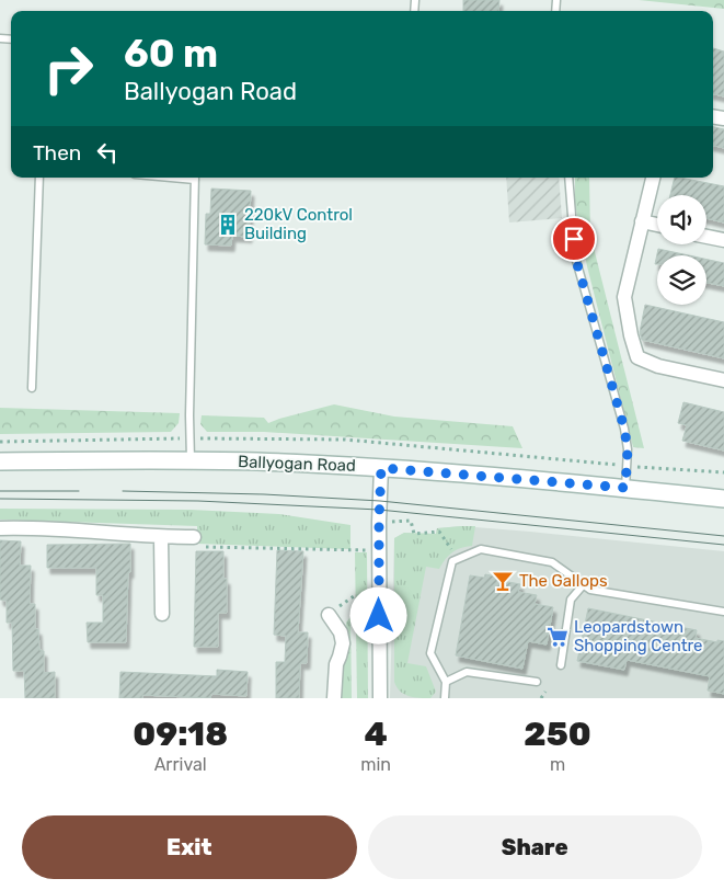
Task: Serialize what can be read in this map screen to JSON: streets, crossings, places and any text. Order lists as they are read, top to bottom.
{
  "streets": {
    "street": ["Ballyogan Road"]
  },
  "places": {
    "building": ["220kV Control Building"],
    "bar": ["The Gallops"],
    "supermarket": ["Leopardstown Shopping Centre"]
  },
  "page": {
    "turn": ["60 m", "Ballyogan Road"],
    "then": "Then",
    "eta": [
      "09:18",
      "Arrival",
      "4",
      "min",
      "250",
      "m"
    ],
    "buttons": ["Exit", "Share"]
  }
}
